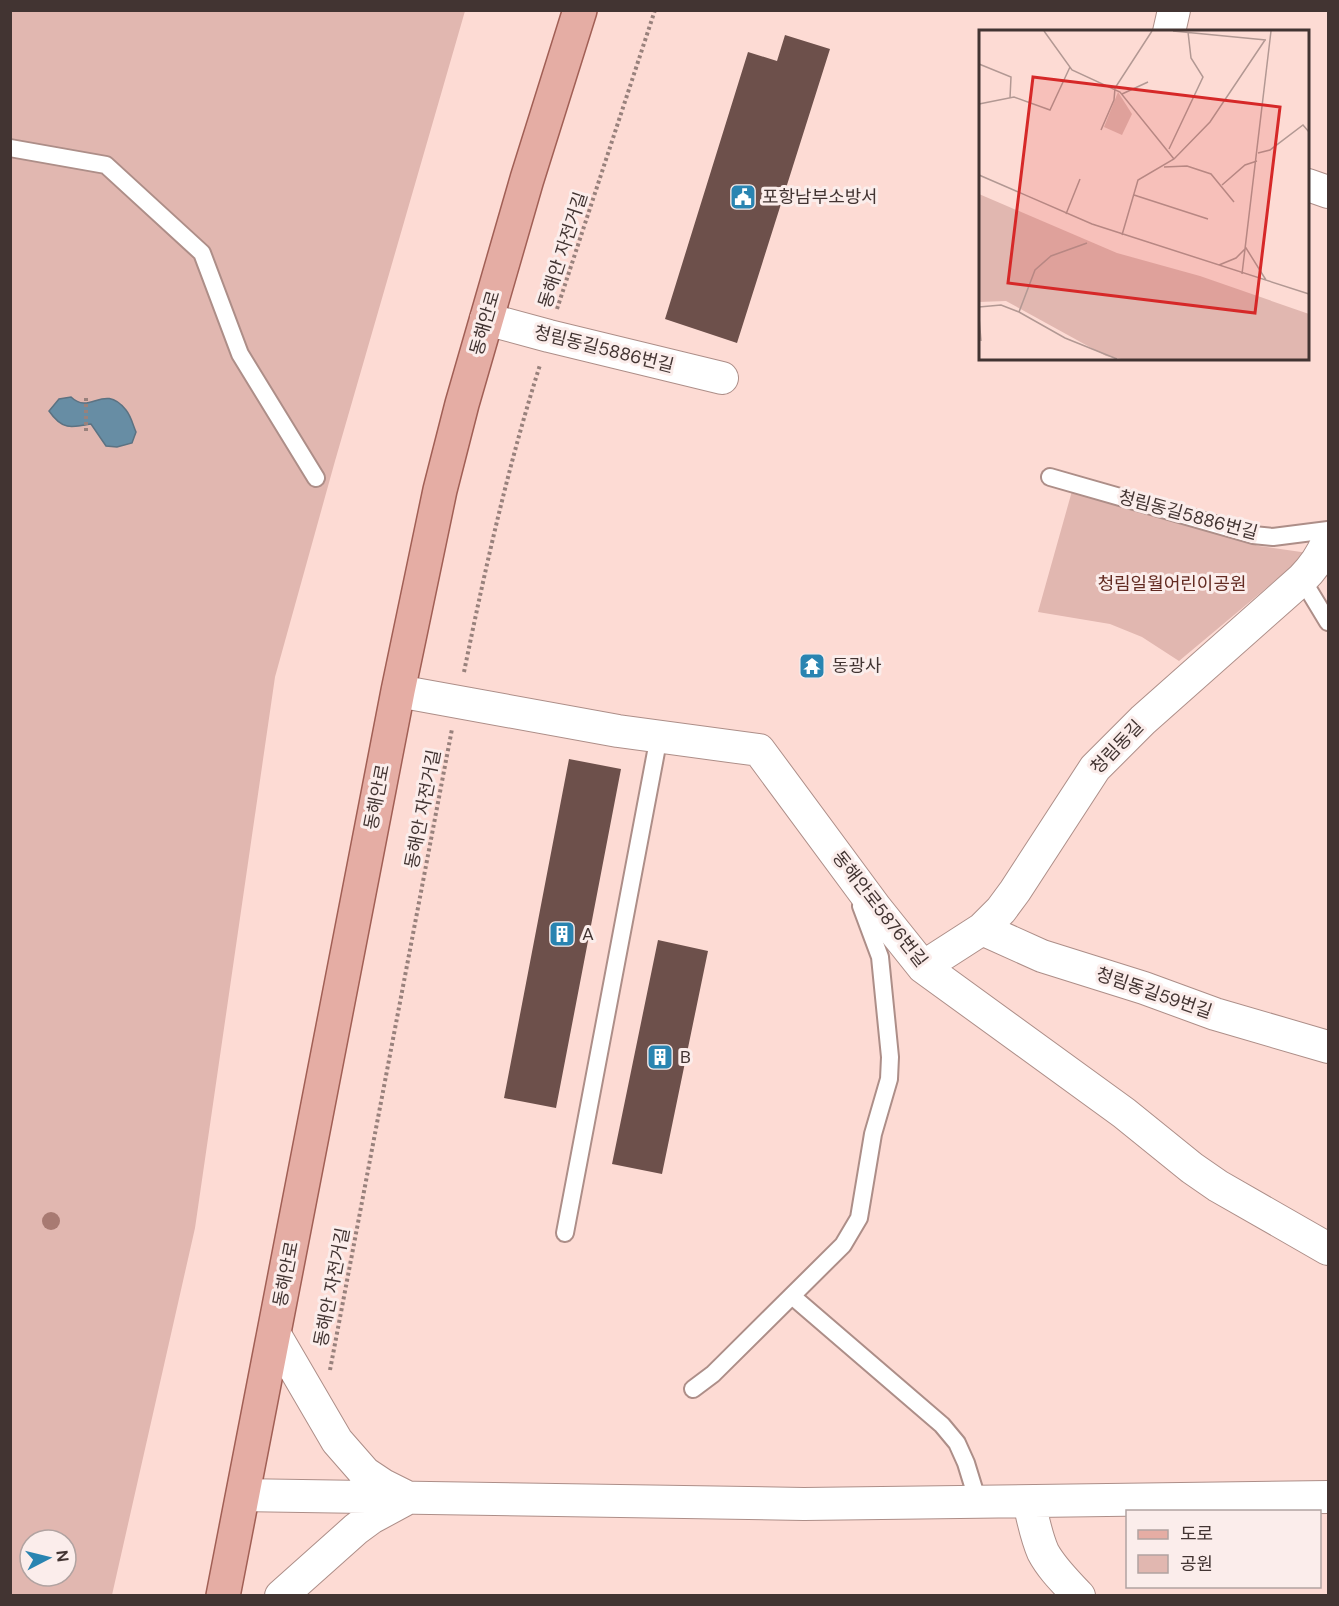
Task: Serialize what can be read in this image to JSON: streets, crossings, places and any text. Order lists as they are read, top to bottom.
{
  "streets": {
    "main road": ["동해안로"],
    "street": [
      "청림동길5886번길",
      "청림동길",
      "동해안로5876번길",
      "청림동길59번길"
    ],
    "path": ["동해안 자전거길"]
  },
  "crossings": [
    ["동해안 자전거길", "청림동길5886번길"],
    ["동해안 자전거길", "동해안로5876번길"],
    ["동해안로", "청림동길5886번길"],
    ["동해안로", "동해안로5876번길"],
    ["청림동길", "동해안로5876번길"],
    ["청림동길", "청림동길59번길"]
  ],
  "parks": ["청림일월어린이공원"],
  "places": {
    "public building": ["포항남부소방서"],
    "temple": ["동광사"],
    "building": ["A", "B"]
  },
  "legend": ["도로", "공원"],
  "north": "right"
}
